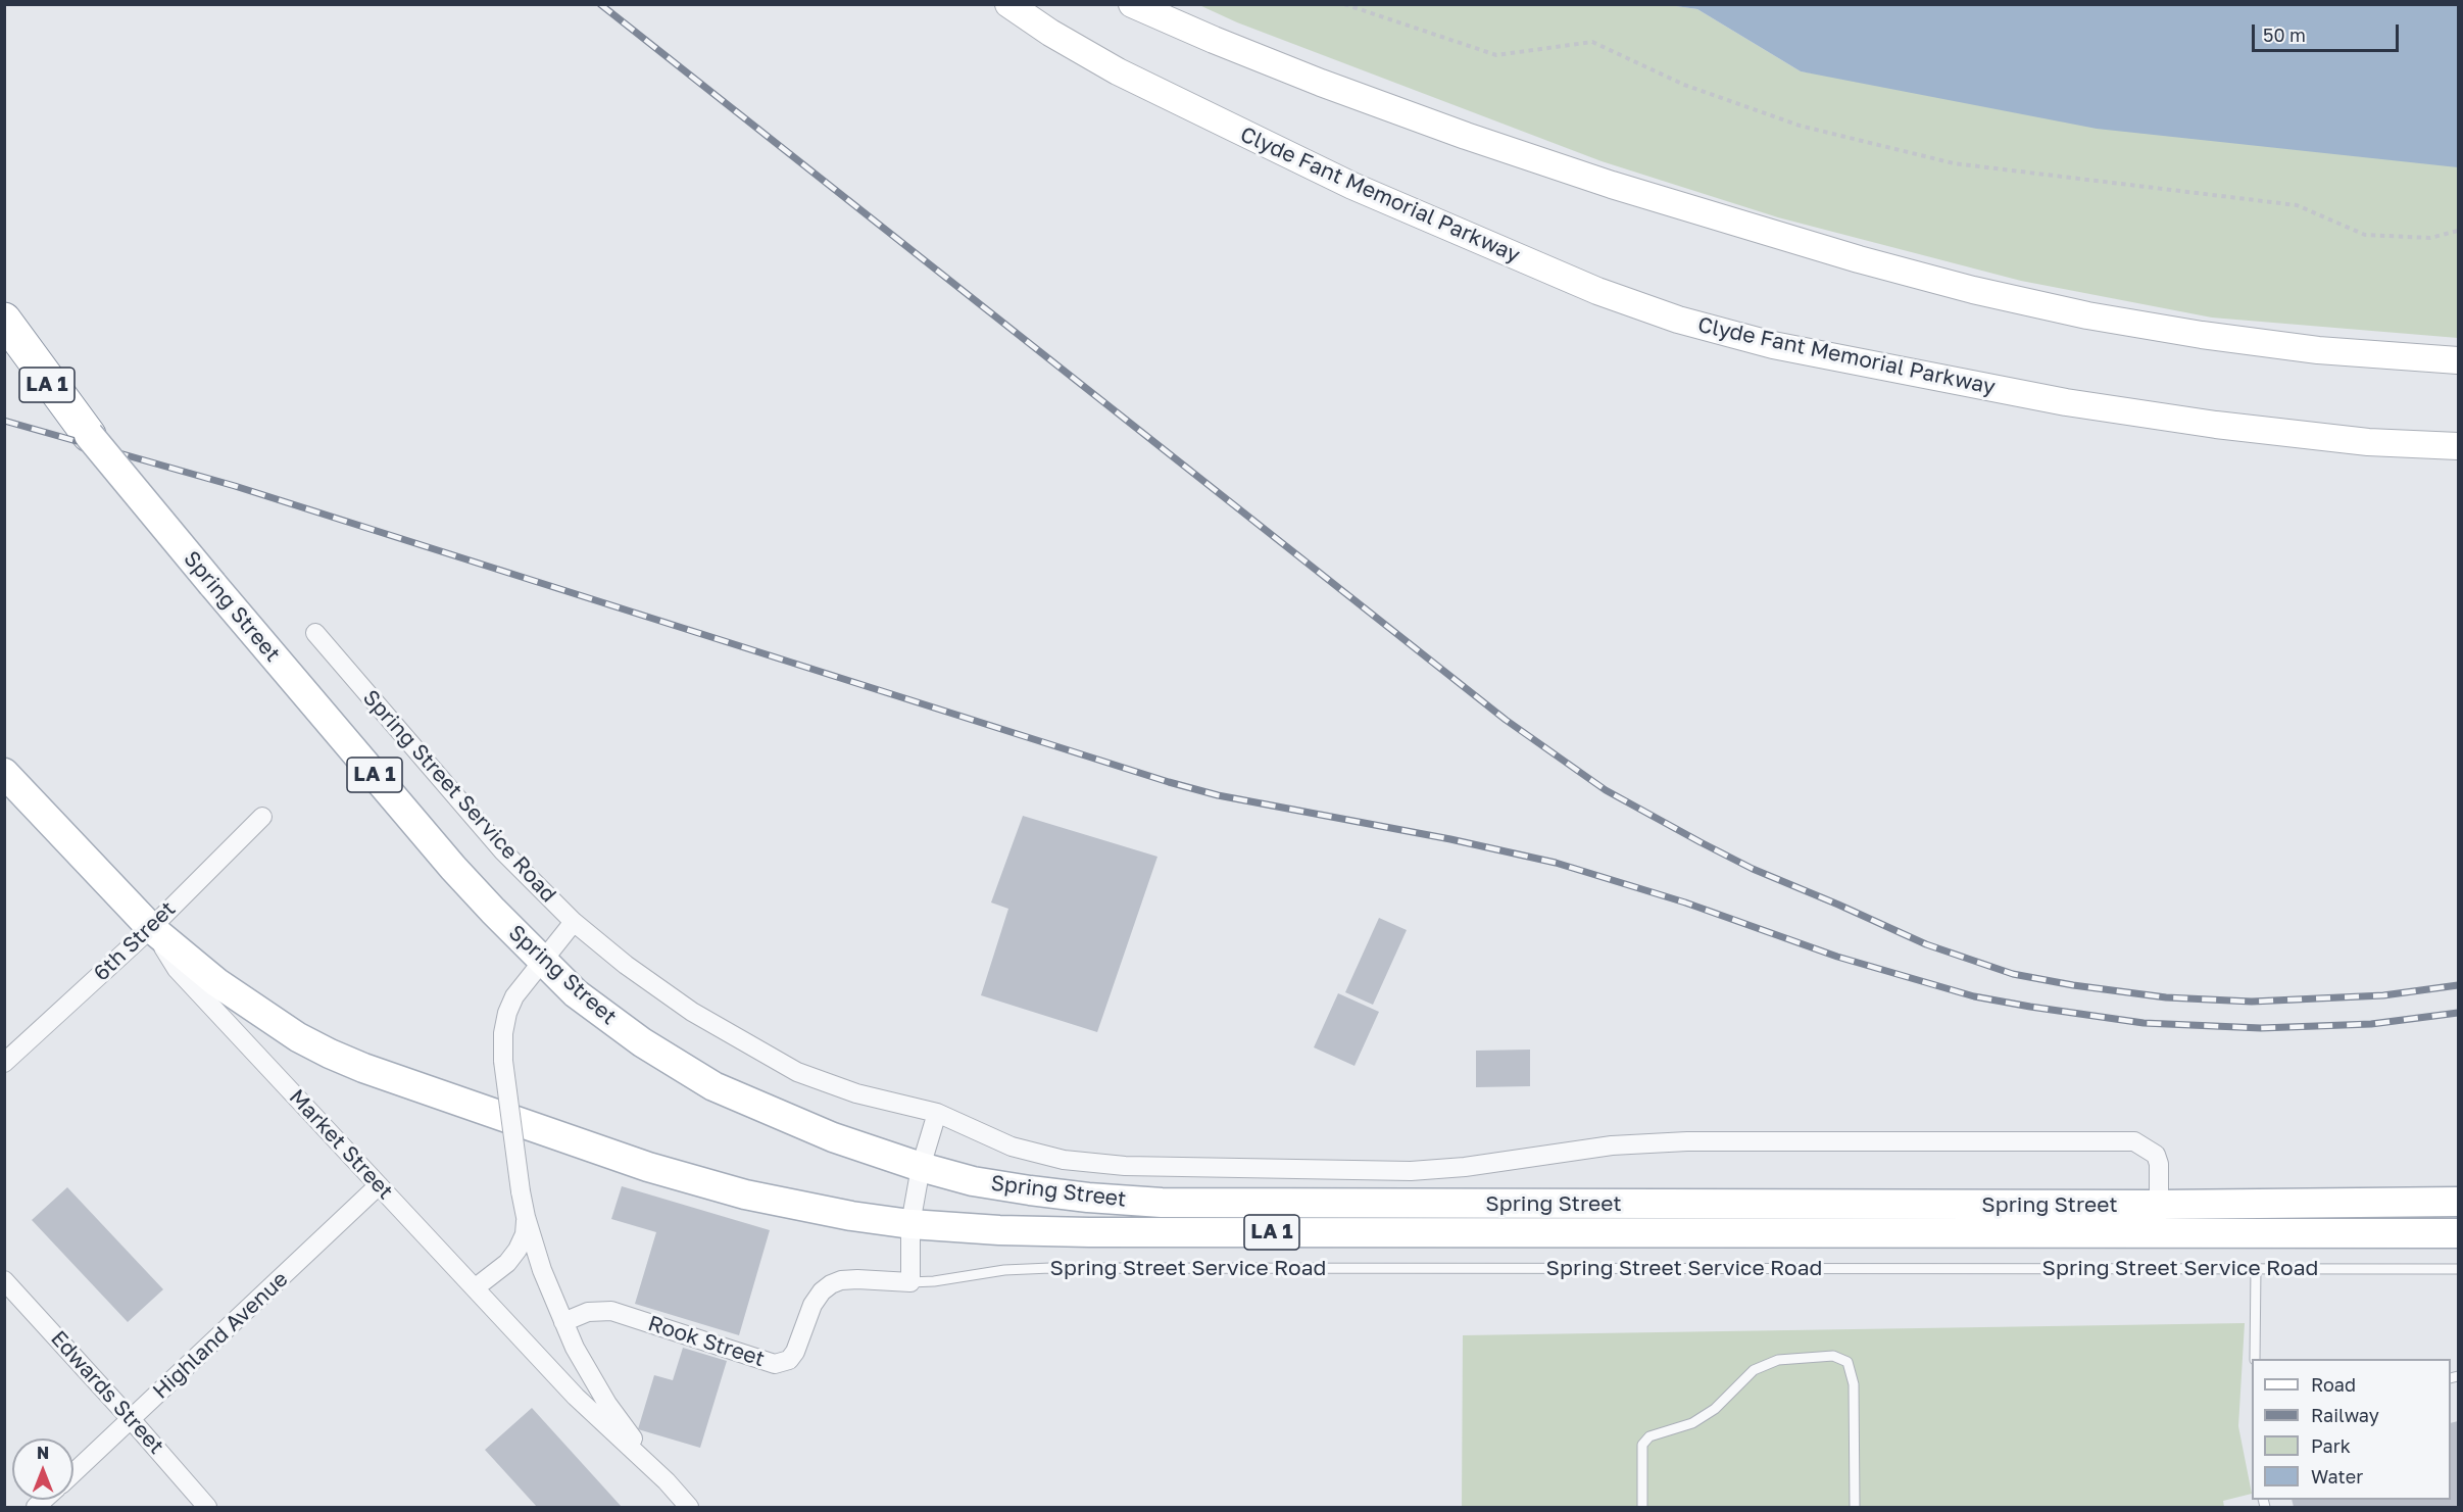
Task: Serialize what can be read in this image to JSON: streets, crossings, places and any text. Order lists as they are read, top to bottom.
{
  "streets": {
    "main road": [
      "Clyde Fant Memorial Parkway",
      "LA 1",
      "Spring Street",
      "Market Street"
    ],
    "street": [
      "Spring Street Service Road",
      "6th Street",
      "Highland Avenue",
      "Rook Street",
      "Edwards Street"
    ]
  },
  "crossings": [
    ["Spring Street", "Spring Street Service Road"],
    ["Spring Street", "6th Street"],
    ["Spring Street", "Market Street"],
    ["Spring Street Service Road", "Rook Street"],
    ["6th Street", "Market Street"],
    ["Market Street", "Highland Avenue"],
    ["Highland Avenue", "Edwards Street"]
  ],
  "legend": [
    "Road",
    "Railway",
    "Park",
    "Water"
  ],
  "scale_bar": "50 m",
  "north": "top"
}
